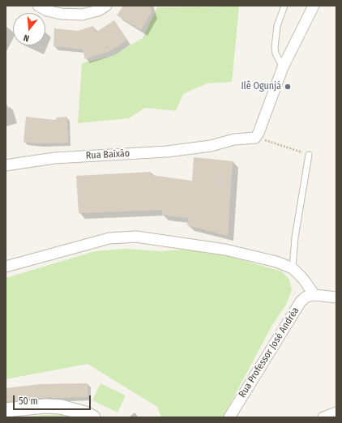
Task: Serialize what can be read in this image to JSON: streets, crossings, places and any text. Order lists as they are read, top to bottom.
{
  "streets": {
    "street": ["Rua Baixão", "Rua Professor José Andréa"]
  },
  "places": ["Ilê Ogunjá"],
  "scale_bar": "50 m",
  "north": "bottom"
}
